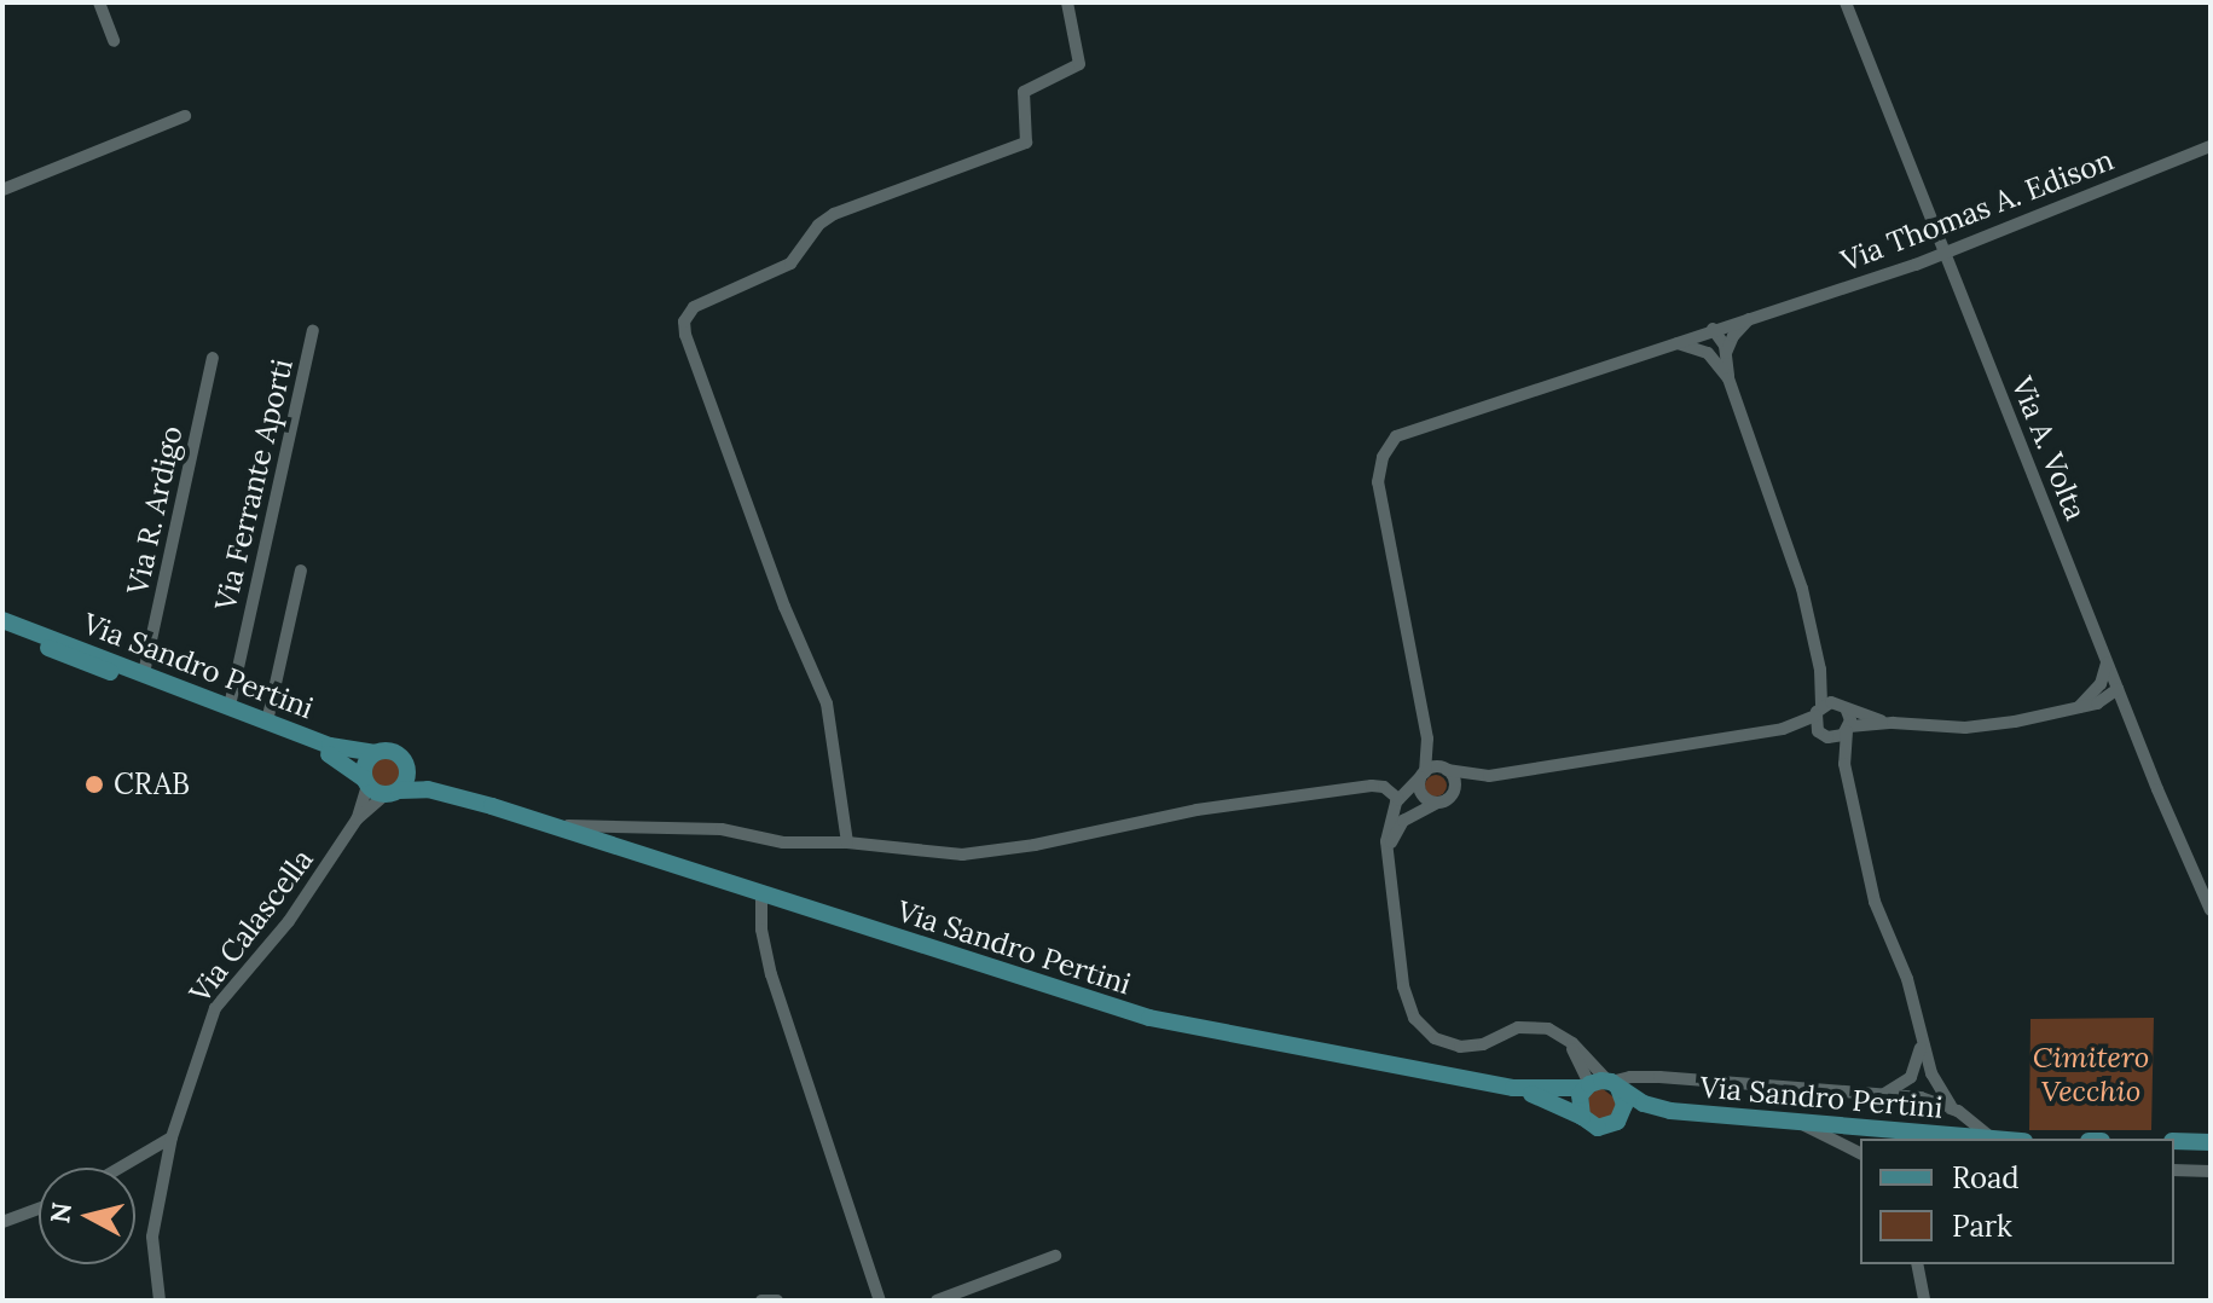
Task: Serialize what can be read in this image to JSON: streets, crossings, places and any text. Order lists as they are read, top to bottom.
{
  "streets": {
    "main road": ["Via Sandro Pertini"],
    "street": [
      "Via Thomas A. Edison",
      "Via A. Volta",
      "Via Ferrante Aporti",
      "Via R. Ardigo",
      "Via Calascella"
    ]
  },
  "crossings": [
    ["Via Thomas A. Edison", "Via A. Volta"],
    ["Via Ferrante Aporti", "Via Sandro Pertini"],
    ["Via R. Ardigo", "Via Sandro Pertini"],
    ["Via Sandro Pertini", "Via Calascella"]
  ],
  "parks": ["Cimitero Vecchio"],
  "places": ["CRAB"],
  "legend": ["Road", "Park"],
  "north": "left"
}
